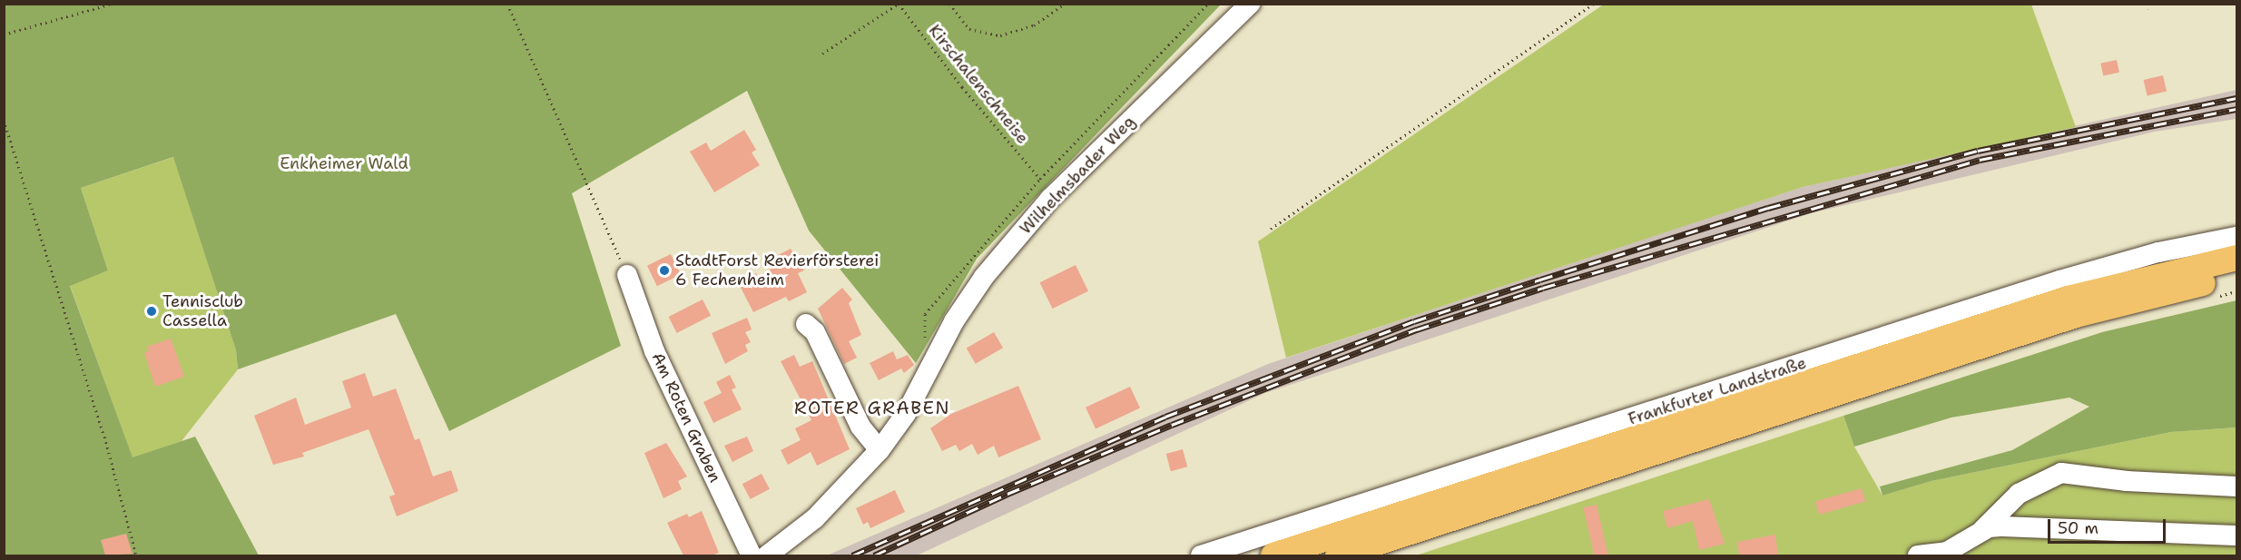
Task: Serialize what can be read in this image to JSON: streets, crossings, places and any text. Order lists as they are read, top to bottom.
{
  "streets": {
    "street": ["Wilhelmsbader Weg", "Frankfurter Landstraße", "Am Roten Graben"],
    "path": ["Kirschalenschneise"]
  },
  "districts": ["ROTER GRABEN"],
  "parks": ["Enkheimer Wald"],
  "places": ["StadtForst Revierförsterei 6 Fechenheim", "Tennisclub Cassella"],
  "scale_bar": "50 m"
}
